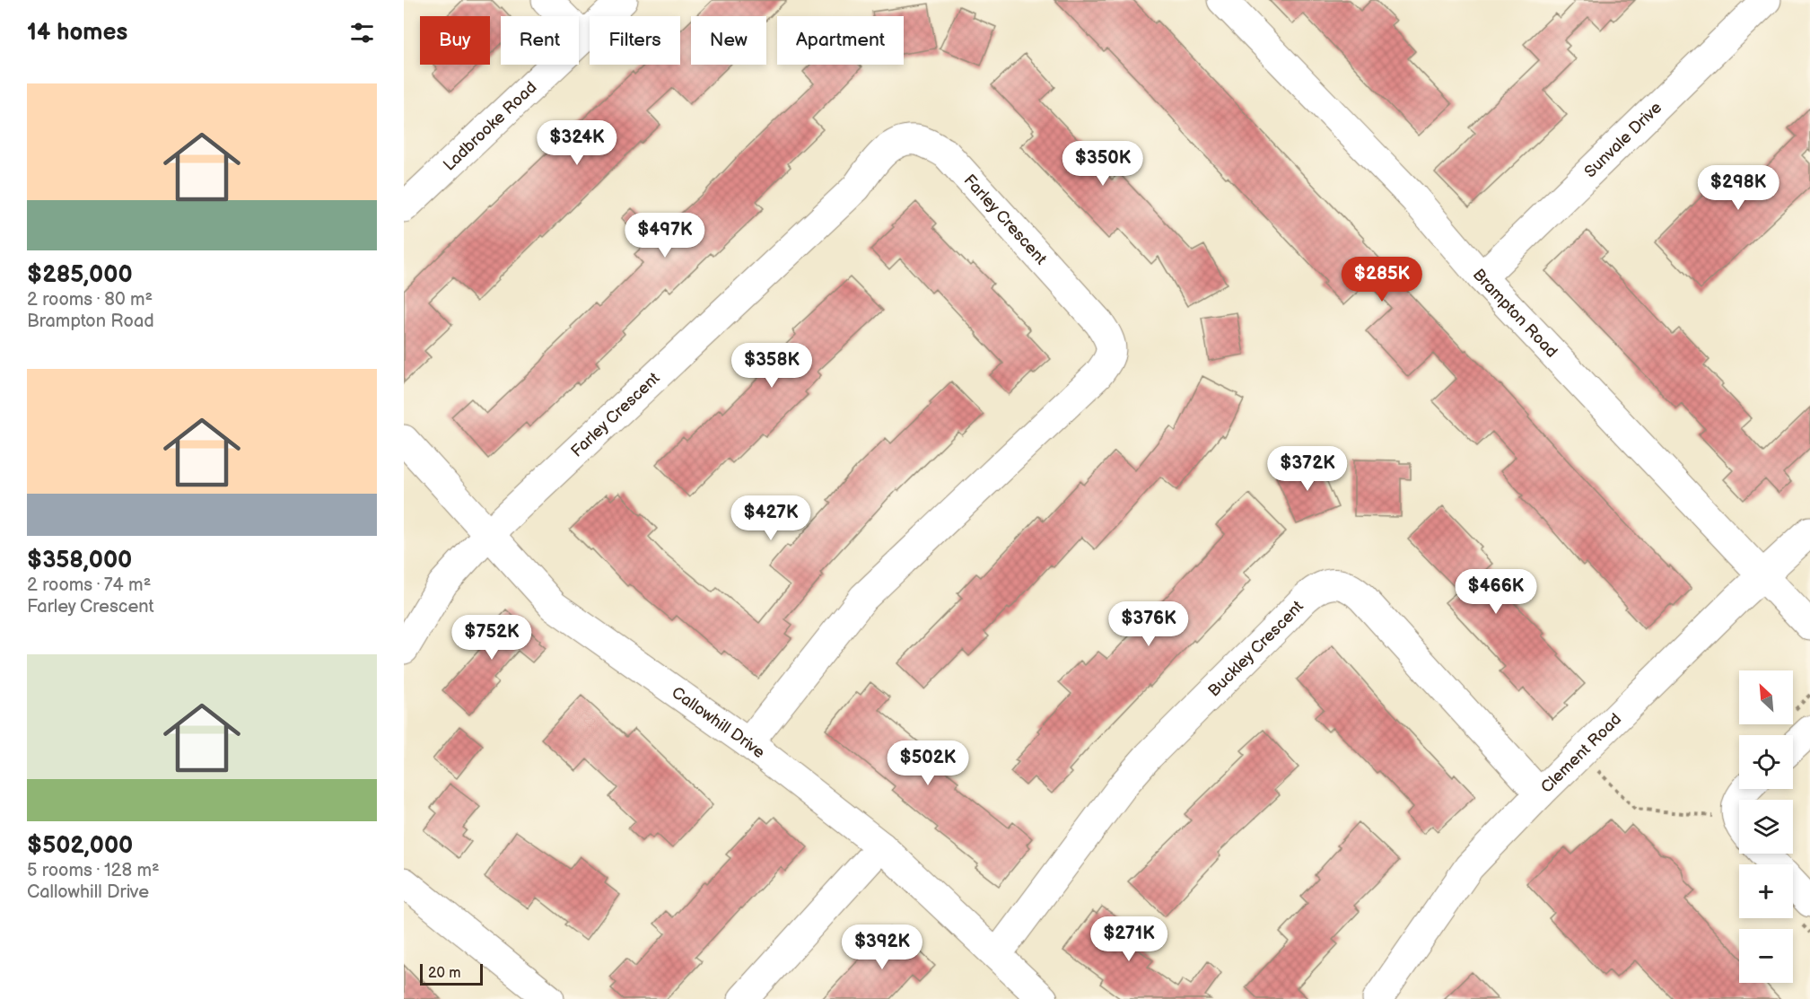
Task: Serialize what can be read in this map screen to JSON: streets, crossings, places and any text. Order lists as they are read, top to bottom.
{
  "streets": {
    "street": [
      "Ladbrooke Road",
      "Sunvale Drive",
      "Farley Crescent",
      "Brampton Road",
      "Buckley Crescent",
      "Callowhill Drive",
      "Clement Road"
    ]
  },
  "crossings": [
    ["Sunvale Drive", "Brampton Road"],
    ["Farley Crescent", "Callowhill Drive"],
    ["Brampton Road", "Clement Road"],
    ["Buckley Crescent", "Callowhill Drive"],
    ["Buckley Crescent", "Clement Road"]
  ],
  "scale_bar": "20 m",
  "north": "top left",
  "page": {
    "heading": "14 homes",
    "chip": [
      "Buy",
      "Rent",
      "Filters",
      "New",
      "Apartment"
    ],
    "list": [
      {
        "name": "$285,000",
        "note": "2 rooms · 80 m² · Brampton Road"
      },
      {
        "name": "$358,000",
        "note": "2 rooms · 74 m² · Farley Crescent"
      },
      {
        "name": "$502,000",
        "note": "5 rooms · 128 m² · Callowhill Drive"
      }
    ],
    "price": [
      "$324K",
      "$350K",
      "$298K",
      "$497K",
      "$285K",
      "$358K",
      "$372K",
      "$427K",
      "$466K",
      "$376K",
      "$752K",
      "$502K",
      "$271K",
      "$392K"
    ],
    "map_buttons": ["+", "−"],
    "scale": "20 m"
  }
}
